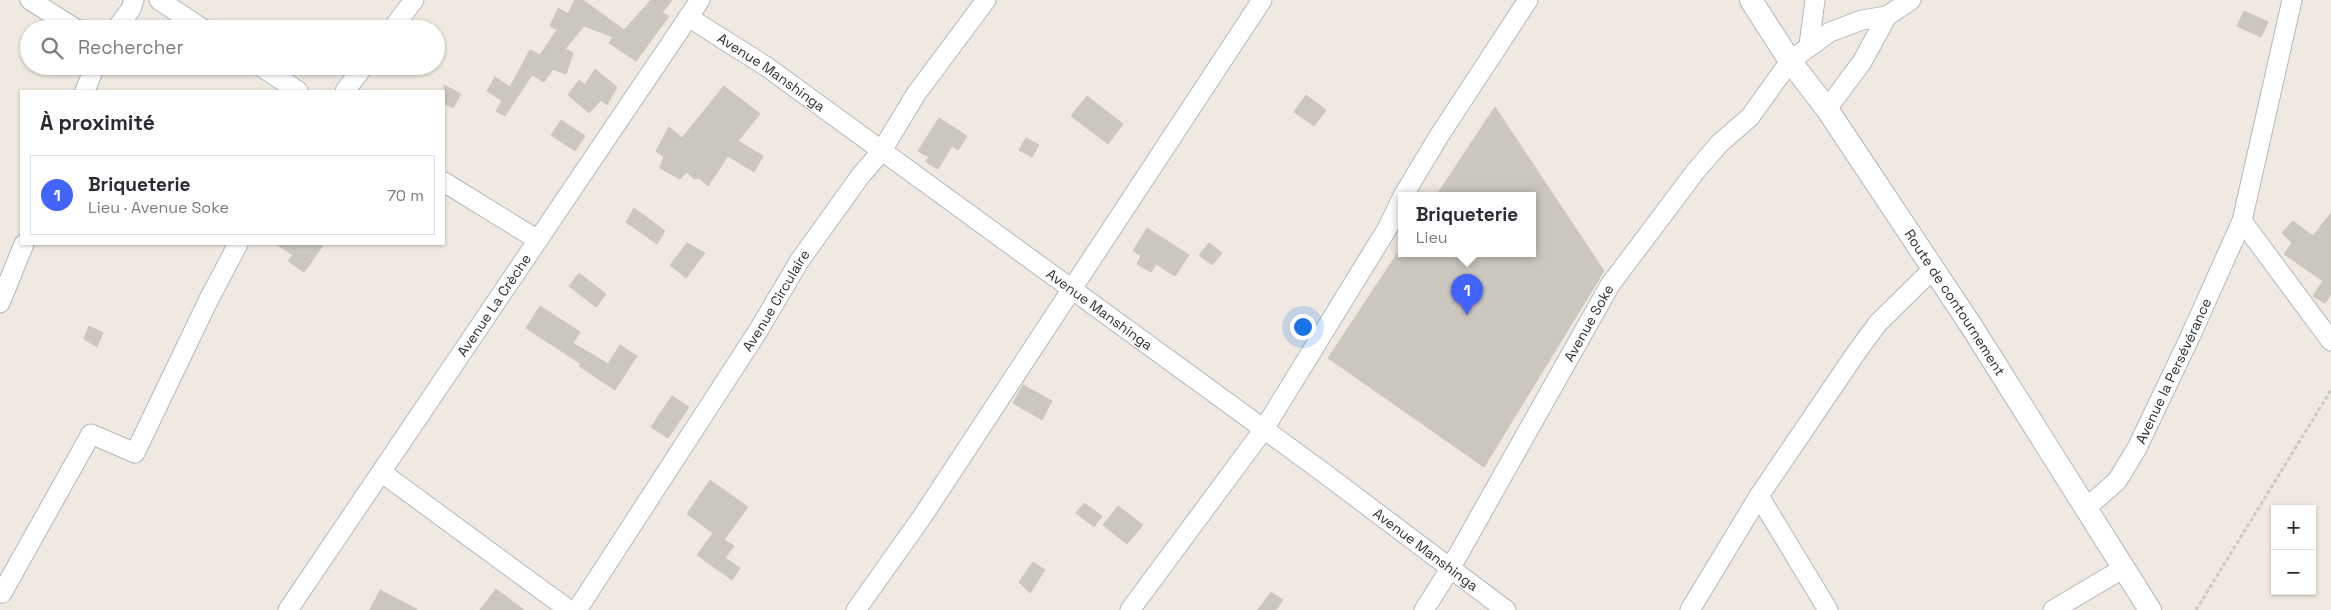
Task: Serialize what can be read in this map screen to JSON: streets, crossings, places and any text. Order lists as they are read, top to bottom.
{
  "streets": {
    "street": [
      "Avenue Manshinga",
      "Avenue Circulaire",
      "Route de contournement",
      "Avenue La Crèche",
      "Avenue Soke",
      "Avenue la Persévérance"
    ]
  },
  "crossings": [
    ["Avenue Manshinga", "Avenue Circulaire"],
    ["Avenue Manshinga", "Avenue La Crèche"],
    ["Avenue Manshinga", "Avenue Soke"],
    ["Route de contournement", "Avenue Soke"],
    ["Route de contournement", "Avenue la Persévérance"]
  ],
  "page": {
    "search": "Rechercher",
    "heading": "À proximité",
    "list": [
      {
        "mark": "1",
        "name": "Briqueterie",
        "note": "Lieu · Avenue Soke",
        "value": "70 m"
      }
    ],
    "popup": ["Briqueterie", "Lieu"],
    "pins": "1",
    "map_buttons": ["+", "−"]
  }
}
